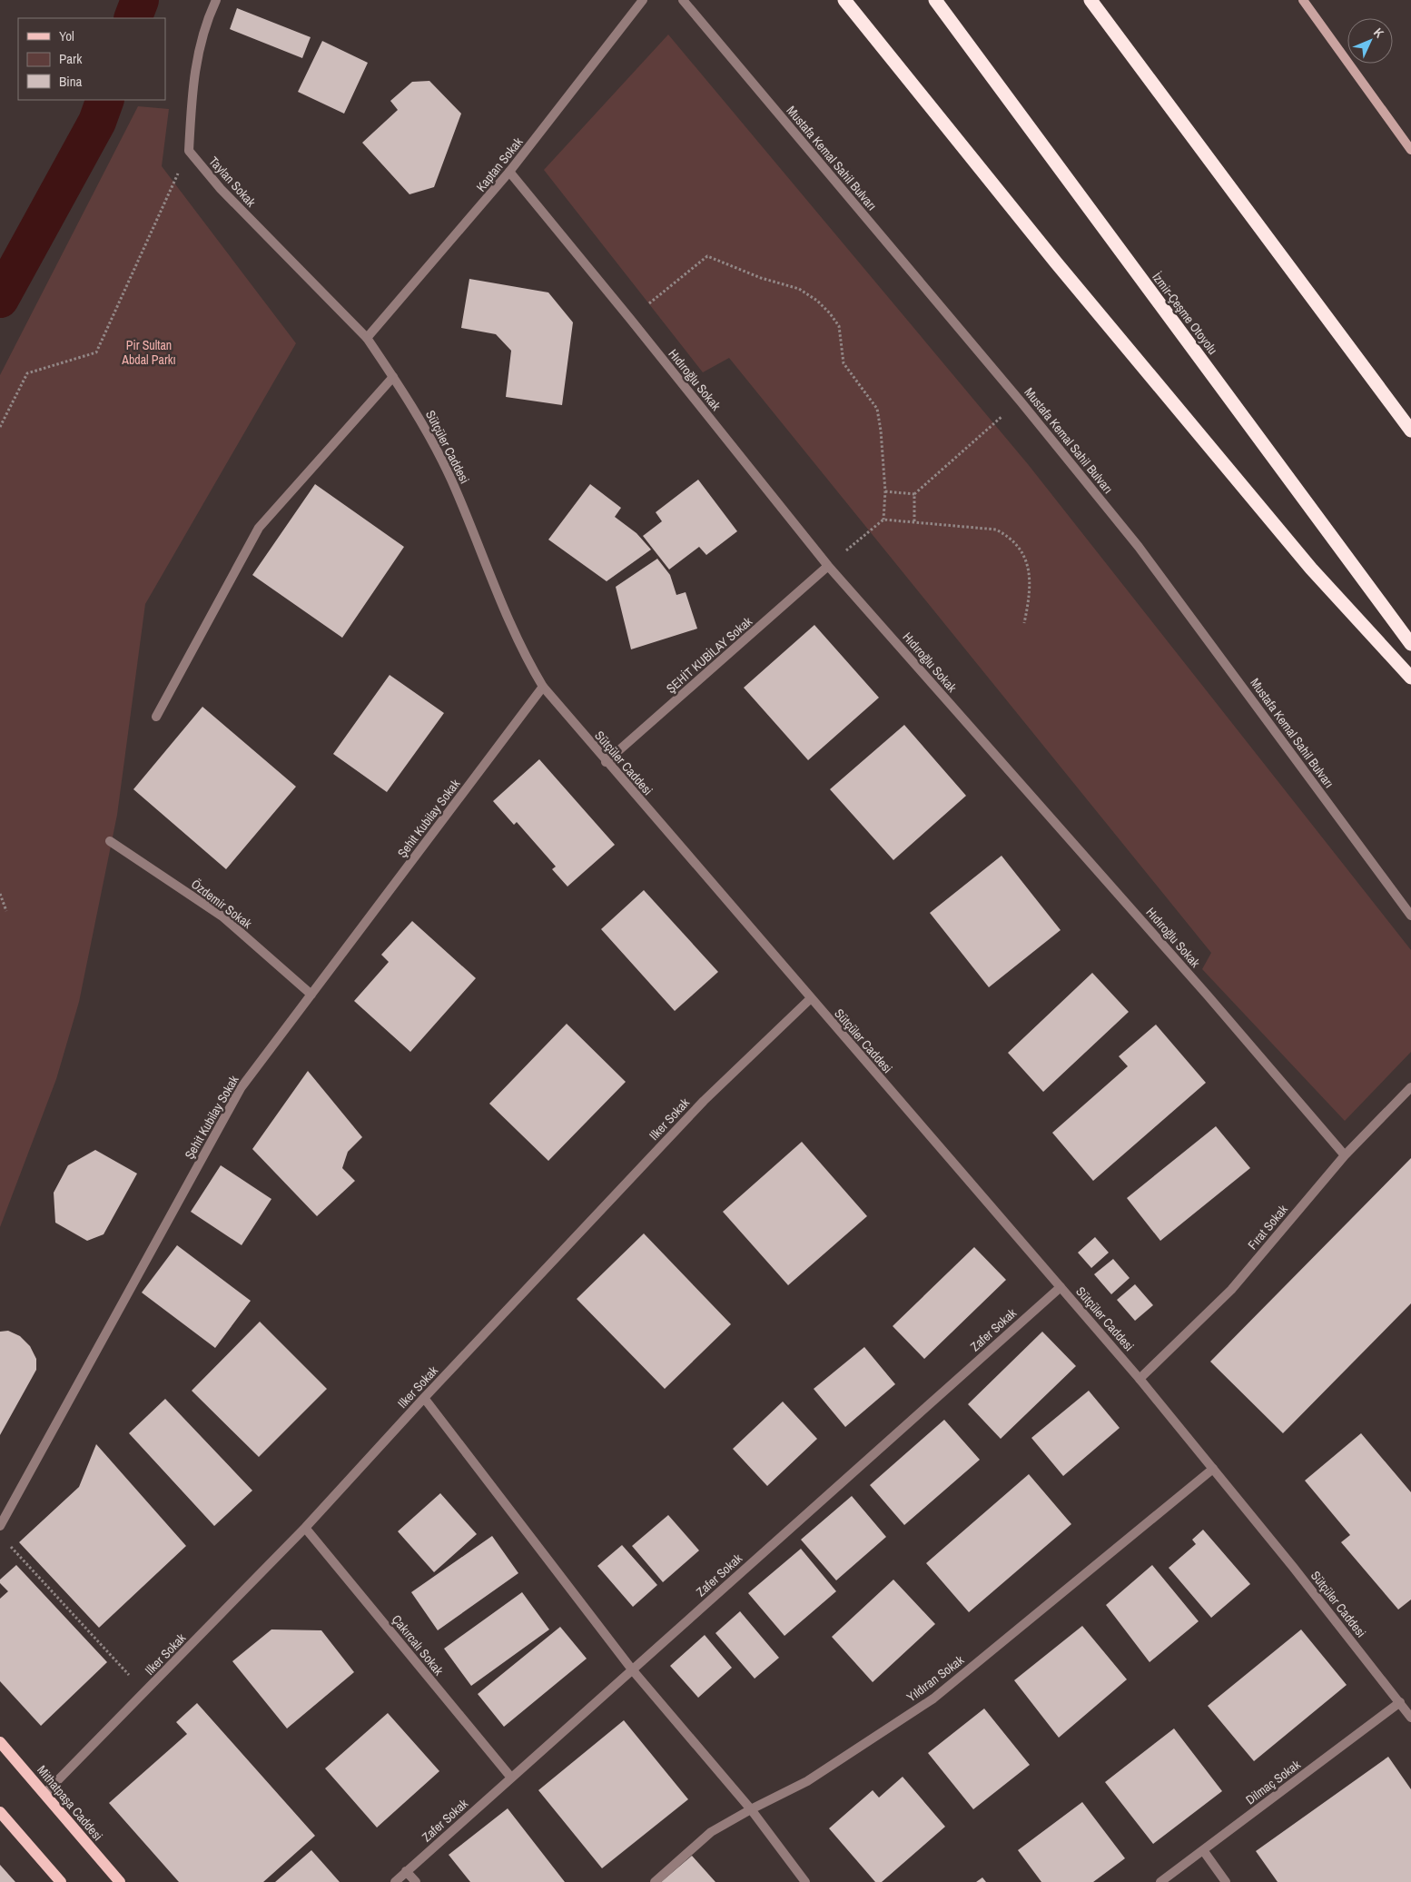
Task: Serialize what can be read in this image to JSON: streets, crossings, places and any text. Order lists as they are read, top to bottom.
{
  "streets": {
    "highway": ["İzmir-Çeşme Otoyolu"],
    "main road": ["Mithatpaşa Caddesi"],
    "street": [
      "Mustafa Kemal Sahil Bulvarı",
      "Kaptan Sokak",
      "Taylan Sokak",
      "Hıdıroğlu Sokak",
      "Sütçüler Caddesi",
      "ŞEHİT KUBİLAY Sokak",
      "Şehit Kubilay Sokak",
      "Özdemir Sokak",
      "Ilker Sokak",
      "Fırat Sokak",
      "Zafer Sokak",
      "Çakırcalı Sokak",
      "Yıldıran Sokak",
      "Dilmaç Sokak"
    ]
  },
  "crossings": [
    ["Kaptan Sokak", "Taylan Sokak"],
    ["Kaptan Sokak", "Hıdıroğlu Sokak"],
    ["Kaptan Sokak", "Sütçüler Caddesi"],
    ["Taylan Sokak", "Sütçüler Caddesi"],
    ["Hıdıroğlu Sokak", "ŞEHİT KUBİLAY Sokak"],
    ["Hıdıroğlu Sokak", "Fırat Sokak"],
    ["Sütçüler Caddesi", "ŞEHİT KUBİLAY Sokak"],
    ["Sütçüler Caddesi", "Şehit Kubilay Sokak"],
    ["Sütçüler Caddesi", "Ilker Sokak"],
    ["Sütçüler Caddesi", "Fırat Sokak"],
    ["Sütçüler Caddesi", "Zafer Sokak"],
    ["Sütçüler Caddesi", "Yıldıran Sokak"],
    ["Sütçüler Caddesi", "Dilmaç Sokak"],
    ["Şehit Kubilay Sokak", "Özdemir Sokak"],
    ["Ilker Sokak", "Çakırcalı Sokak"],
    ["Ilker Sokak", "Mithatpaşa Caddesi"],
    ["Zafer Sokak", "Çakırcalı Sokak"]
  ],
  "parks": ["Pir Sultan Abdal Parkı"],
  "legend": ["Yol", "Park", "Bina"],
  "north": "top right"
}
